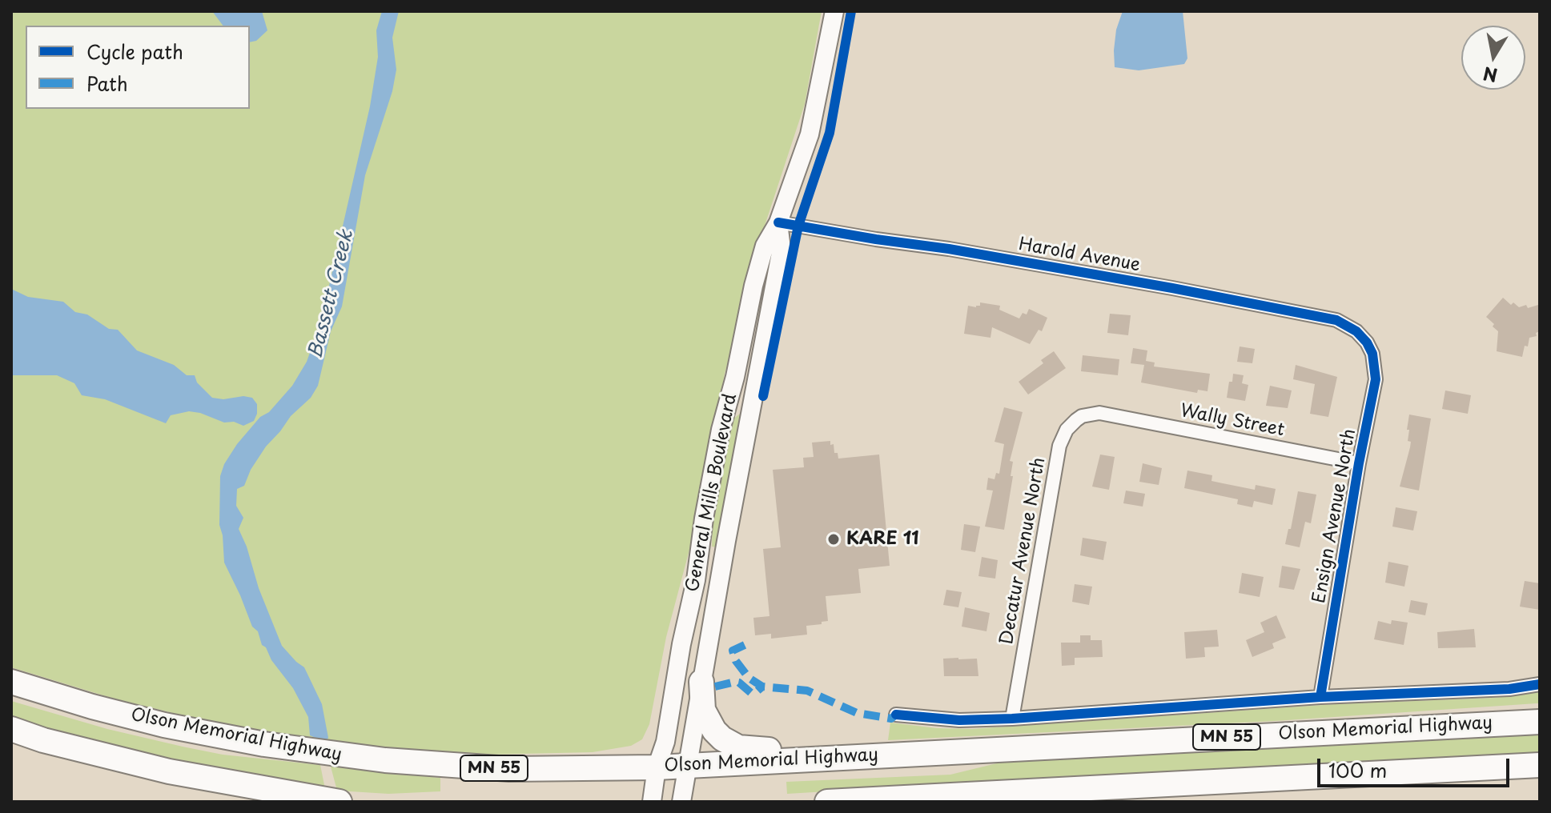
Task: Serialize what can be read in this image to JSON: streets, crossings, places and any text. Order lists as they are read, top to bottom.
{
  "streets": {
    "highway": ["Olson Memorial Highway", "MN 55"],
    "street": [
      "Harold Avenue",
      "Wally Street",
      "General Mills Boulevard",
      "Ensign Avenue North",
      "Decatur Avenue North"
    ]
  },
  "crossings": [
    ["Harold Avenue", "General Mills Boulevard"],
    ["Harold Avenue", "Ensign Avenue North"],
    ["Wally Street", "Ensign Avenue North"],
    ["Wally Street", "Decatur Avenue North"],
    ["General Mills Boulevard", "Olson Memorial Highway"]
  ],
  "water": ["Bassett Creek"],
  "places": ["KARE 11"],
  "legend": ["Cycle path", "Path"],
  "scale_bar": "100 m",
  "north": "bottom"
}
